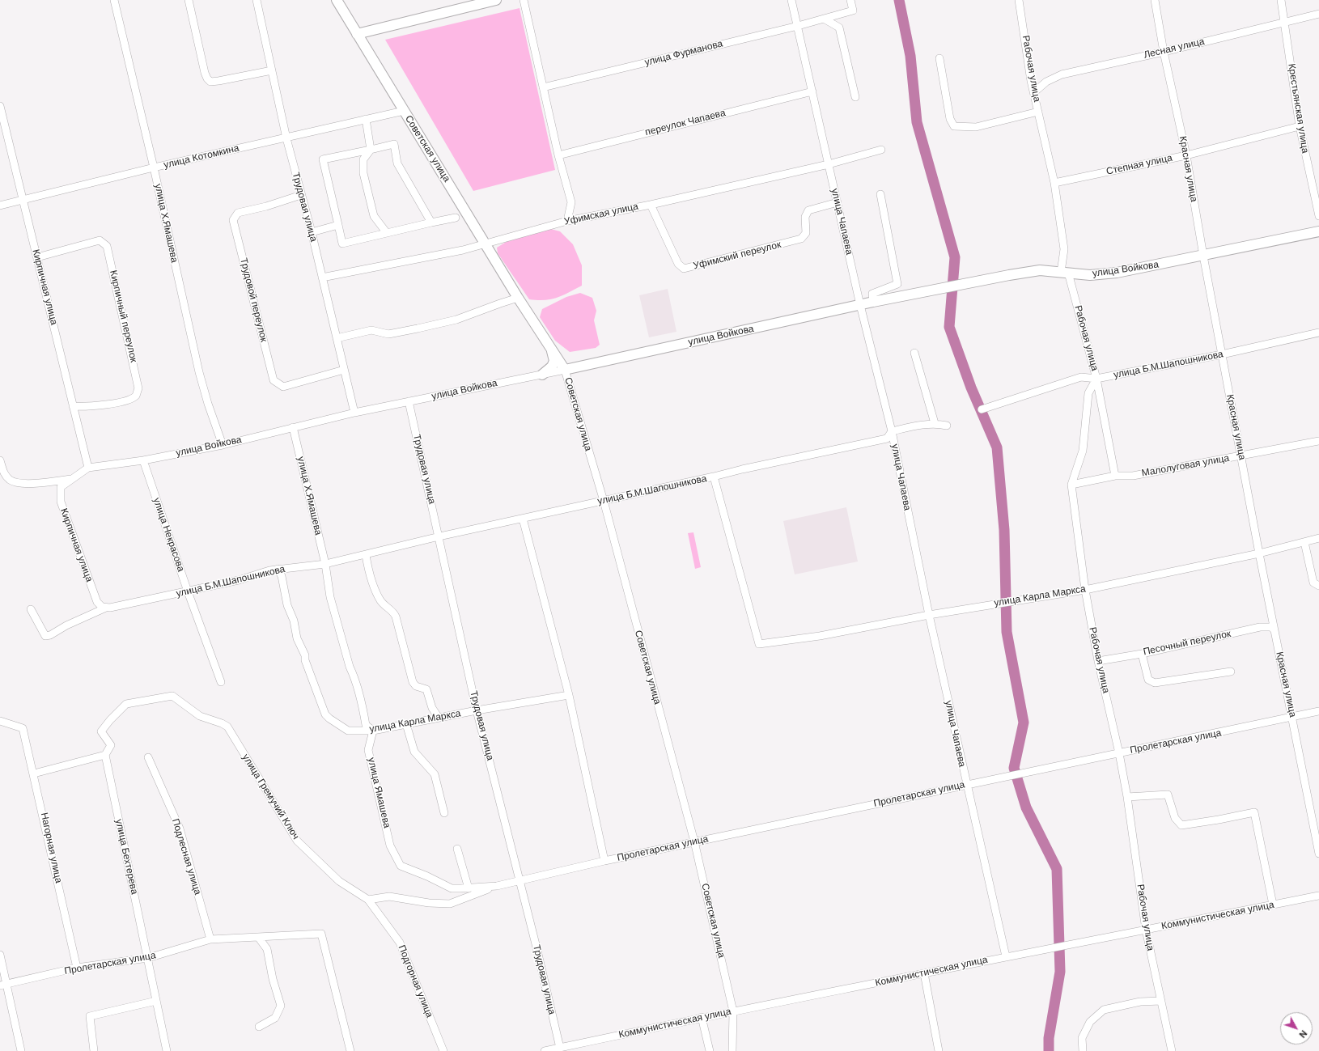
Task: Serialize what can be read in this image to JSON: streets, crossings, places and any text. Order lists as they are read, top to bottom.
{
  "streets": {
    "main road": ["Советская улица", "улица Войкова"],
    "street": [
      "Лесная улица",
      "улица Фурманова",
      "Рабочая улица",
      "Крестьянская улица",
      "переулок Чапаева",
      "улица Котомкина",
      "Степная улица",
      "Красная улица",
      "Трудовая улица",
      "Уфимская улица",
      "улица Чапаева",
      "улица Х.Ямашева",
      "Уфимский переулок",
      "Кирпичная улица",
      "Трудовой переулок",
      "Кирпичный переулок",
      "улица Б.М.Шапошникова",
      "Малолуговая улица",
      "улица Некрасова",
      "улица Карла Маркса",
      "Песочный переулок",
      "Пролетарская улица",
      "улица Ямашева",
      "улица Гремучий Ключ",
      "Нагорная улица",
      "улица Бехтерева",
      "Подлесная улица",
      "Коммунистическая улица",
      "Подгорная улица"
    ]
  },
  "crossings": [
    ["Лесная улица", "Рабочая улица"],
    ["Лесная улица", "Крестьянская улица"],
    ["Лесная улица", "Красная улица"],
    ["улица Фурманова", "улица Чапаева"],
    ["Рабочая улица", "Степная улица"],
    ["Рабочая улица", "улица Войкова"],
    ["Рабочая улица", "улица Б.М.Шапошникова"],
    ["Рабочая улица", "Малолуговая улица"],
    ["Рабочая улица", "улица Карла Маркса"],
    ["Рабочая улица", "Песочный переулок"],
    ["Рабочая улица", "Пролетарская улица"],
    ["Рабочая улица", "Коммунистическая улица"],
    ["Крестьянская улица", "Степная улица"],
    ["переулок Чапаева", "улица Чапаева"],
    ["Советская улица", "улица Котомкина"],
    ["Советская улица", "Уфимская улица"],
    ["Советская улица", "улица Войкова"],
    ["Советская улица", "улица Б.М.Шапошникова"],
    ["Советская улица", "Пролетарская улица"],
    ["Советская улица", "Коммунистическая улица"],
    ["улица Котомкина", "Трудовая улица"],
    ["улица Котомкина", "улица Х.Ямашева"],
    ["улица Котомкина", "Кирпичная улица"],
    ["Степная улица", "Красная улица"],
    ["Красная улица", "улица Войкова"],
    ["Красная улица", "улица Б.М.Шапошникова"],
    ["Красная улица", "Малолуговая улица"],
    ["Красная улица", "улица Карла Маркса"],
    ["Красная улица", "Песочный переулок"],
    ["Красная улица", "Пролетарская улица"],
    ["Трудовая улица", "Уфимская улица"],
    ["Трудовая улица", "улица Войкова"],
    ["Трудовая улица", "Трудовой переулок"],
    ["Трудовая улица", "улица Б.М.Шапошникова"],
    ["Трудовая улица", "улица Карла Маркса"],
    ["Трудовая улица", "Пролетарская улица"],
    ["Трудовая улица", "улица Ямашева"],
    ["Трудовая улица", "Коммунистическая улица"],
    ["Уфимская улица", "улица Чапаева"],
    ["Уфимская улица", "Уфимский переулок"],
    ["улица Чапаева", "Уфимский переулок"],
    ["улица Чапаева", "улица Войкова"],
    ["улица Чапаева", "улица Б.М.Шапошникова"],
    ["улица Чапаева", "улица Карла Маркса"],
    ["улица Чапаева", "Пролетарская улица"],
    ["улица Чапаева", "Коммунистическая улица"],
    ["улица Х.Ямашева", "улица Войкова"],
    ["улица Х.Ямашева", "улица Б.М.Шапошникова"],
    ["улица Войкова", "Кирпичная улица"],
    ["улица Войкова", "улица Некрасова"],
    ["Кирпичная улица", "Кирпичный переулок"],
    ["Кирпичная улица", "улица Б.М.Шапошникова"],
    ["улица Б.М.Шапошникова", "улица Некрасова"],
    ["улица Б.М.Шапошникова", "улица Карла Маркса"],
    ["улица Карла Маркса", "улица Ямашева"],
    ["Пролетарская улица", "улица Ямашева"],
    ["Пролетарская улица", "Нагорная улица"],
    ["Пролетарская улица", "улица Бехтерева"],
    ["Пролетарская улица", "Подлесная улица"],
    ["улица Гремучий Ключ", "улица Бехтерева"],
    ["улица Гремучий Ключ", "Подгорная улица"]
  ],
  "north": "bottom right"
}
